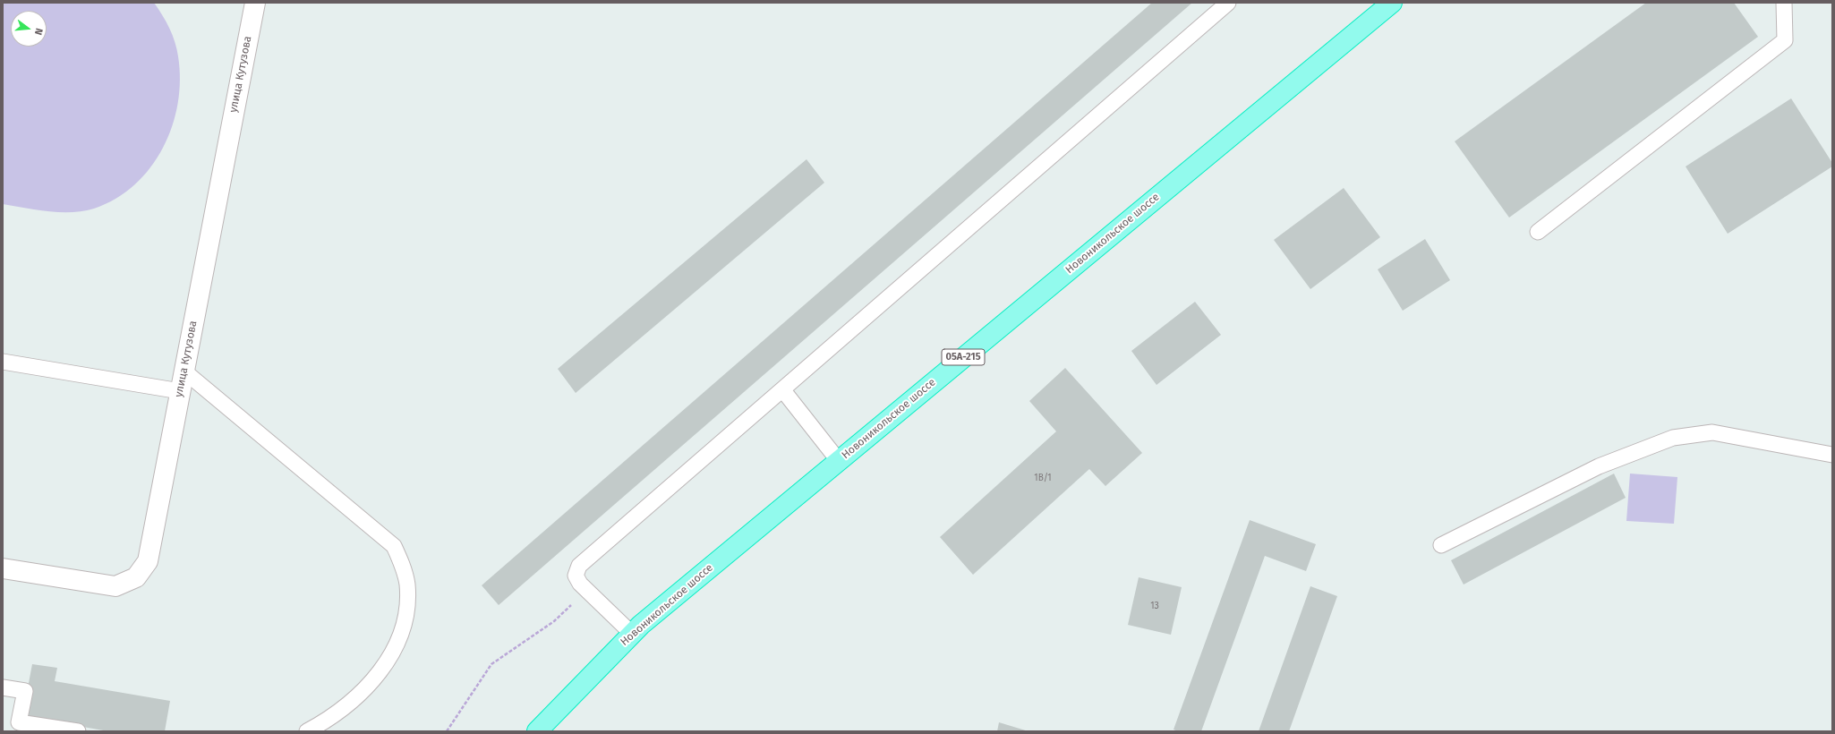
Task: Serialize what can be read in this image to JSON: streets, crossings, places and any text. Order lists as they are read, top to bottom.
{
  "streets": {
    "highway": ["Новоникольское шоссе", "05А-215"],
    "street": ["улица Кутузова"]
  },
  "house_numbers": ["1В/1", "1З"],
  "north": "right"
}
